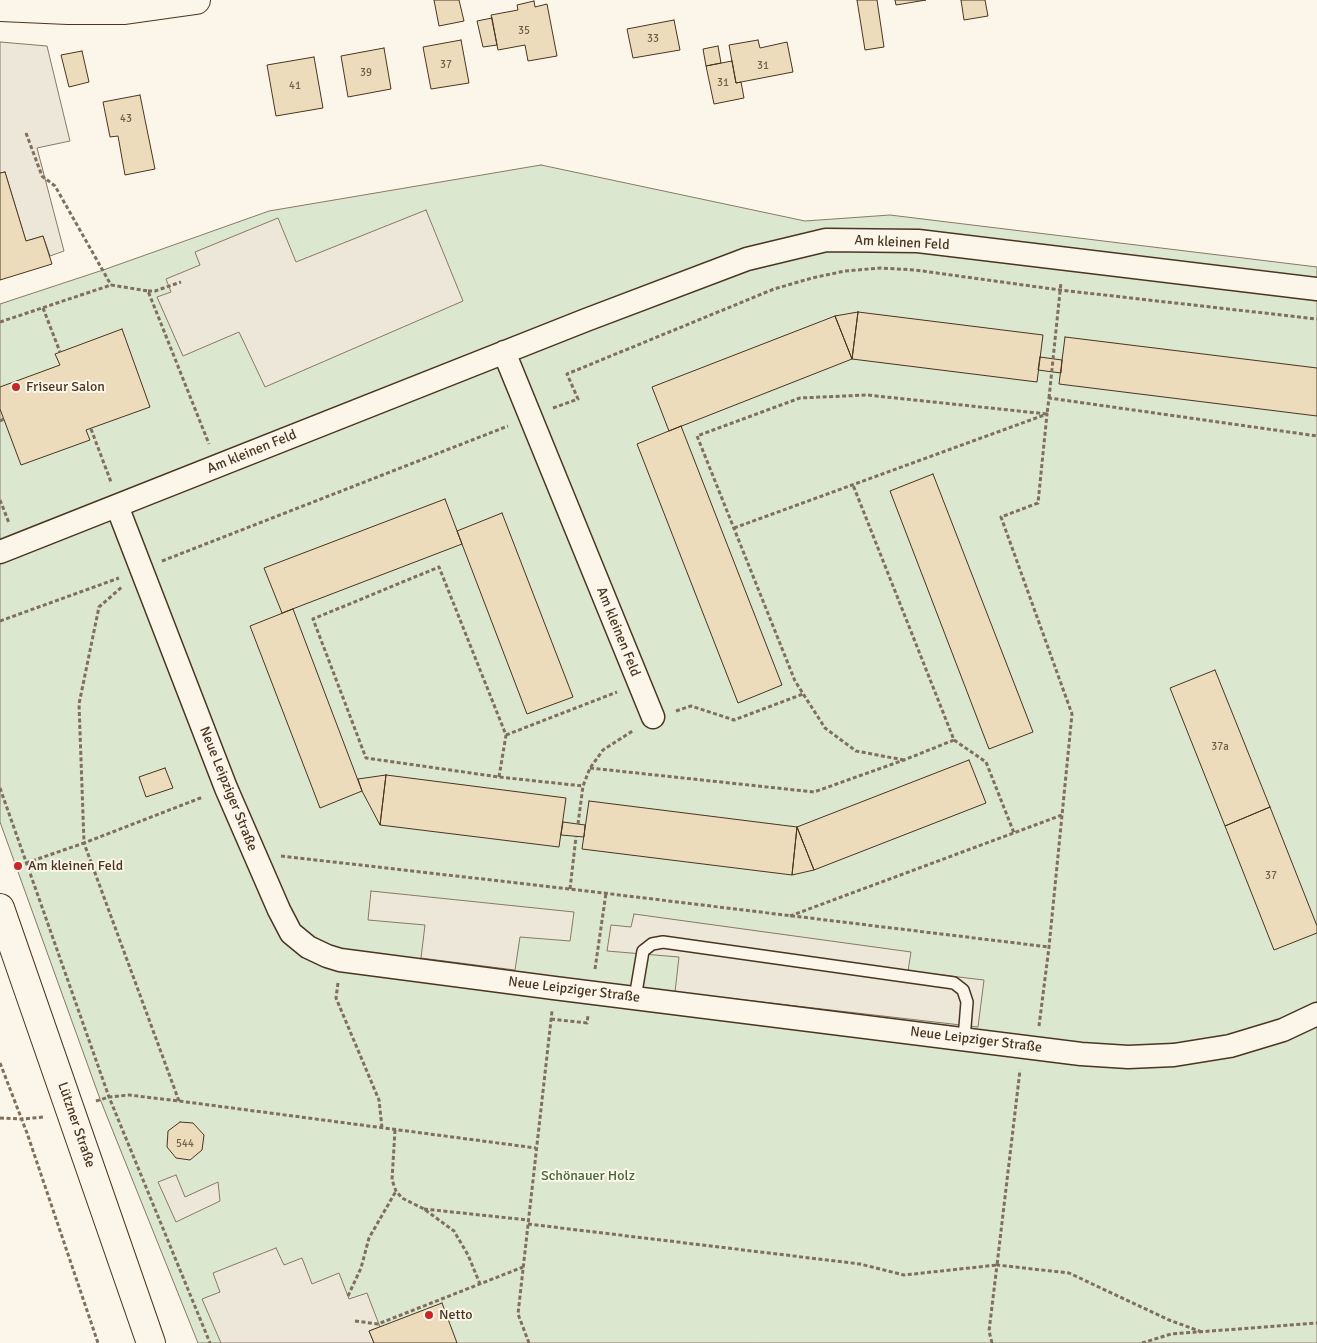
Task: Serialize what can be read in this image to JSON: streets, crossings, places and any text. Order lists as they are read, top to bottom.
{
  "streets": {
    "main road": ["Lützner Straße"],
    "street": ["Am kleinen Feld", "Neue Leipziger Straße"]
  },
  "crossings": [
    ["Am kleinen Feld", "Neue Leipziger Straße"]
  ],
  "parks": ["Schönauer Holz"],
  "places": ["Friseur Salon", "Am kleinen Feld", "Netto"],
  "house_numbers": [
    "35",
    "33",
    "37",
    "31",
    "39",
    "31",
    "41",
    "43",
    "37a",
    "37",
    "544"
  ]
}
